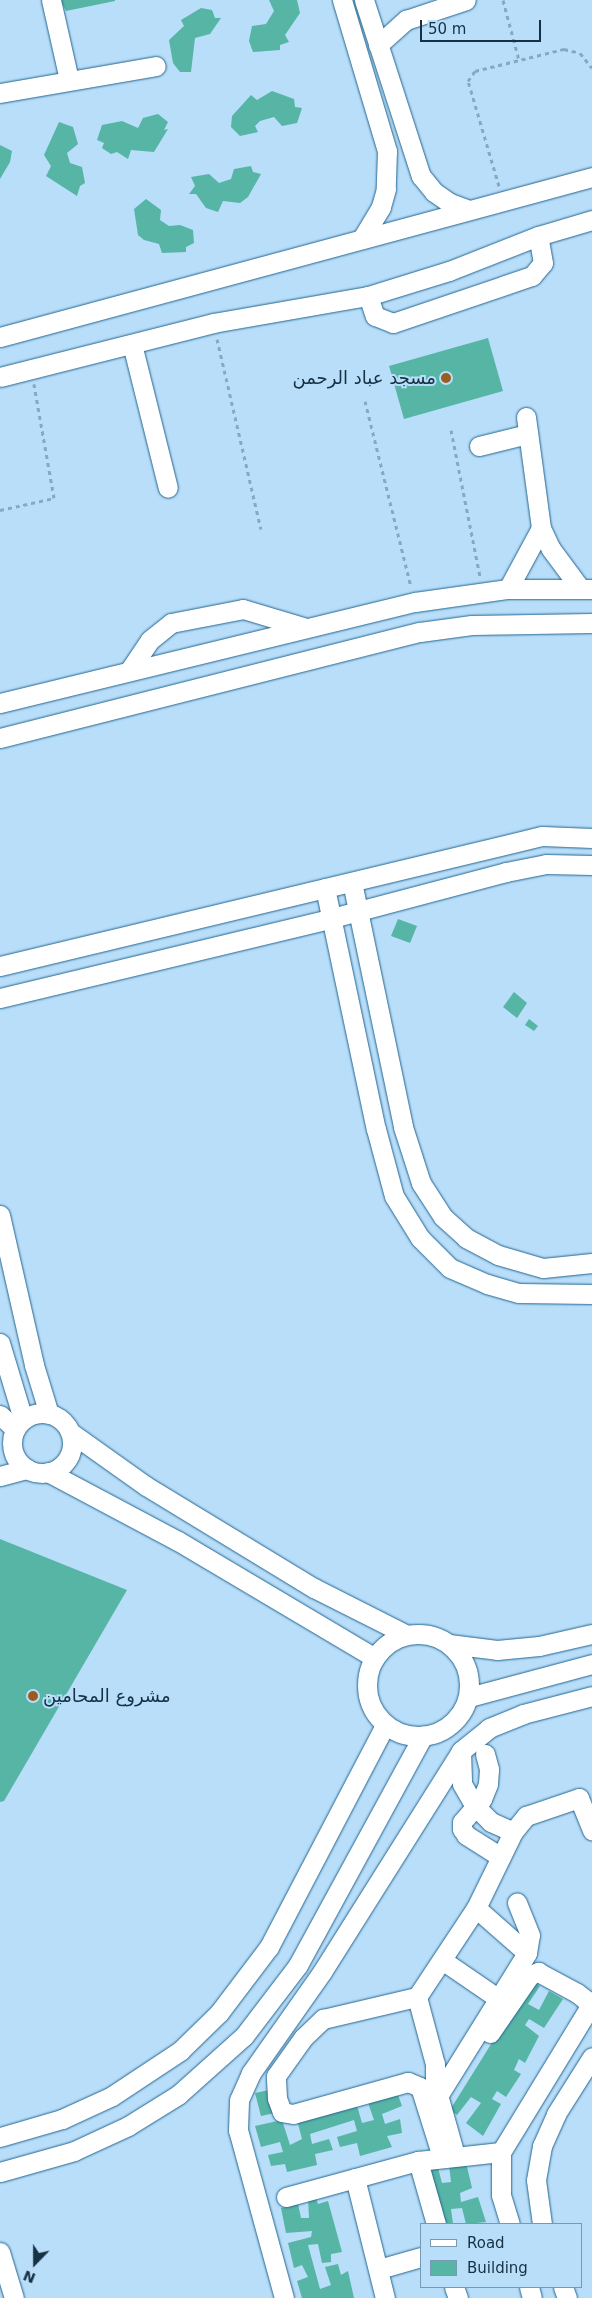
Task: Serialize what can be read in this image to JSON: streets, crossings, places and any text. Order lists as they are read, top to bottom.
{
  "places": ["مسجد عباد الرحمن", "مشروع المحامين"],
  "legend": ["Road", "Building"],
  "scale_bar": "50 m",
  "north": "bottom"
}
